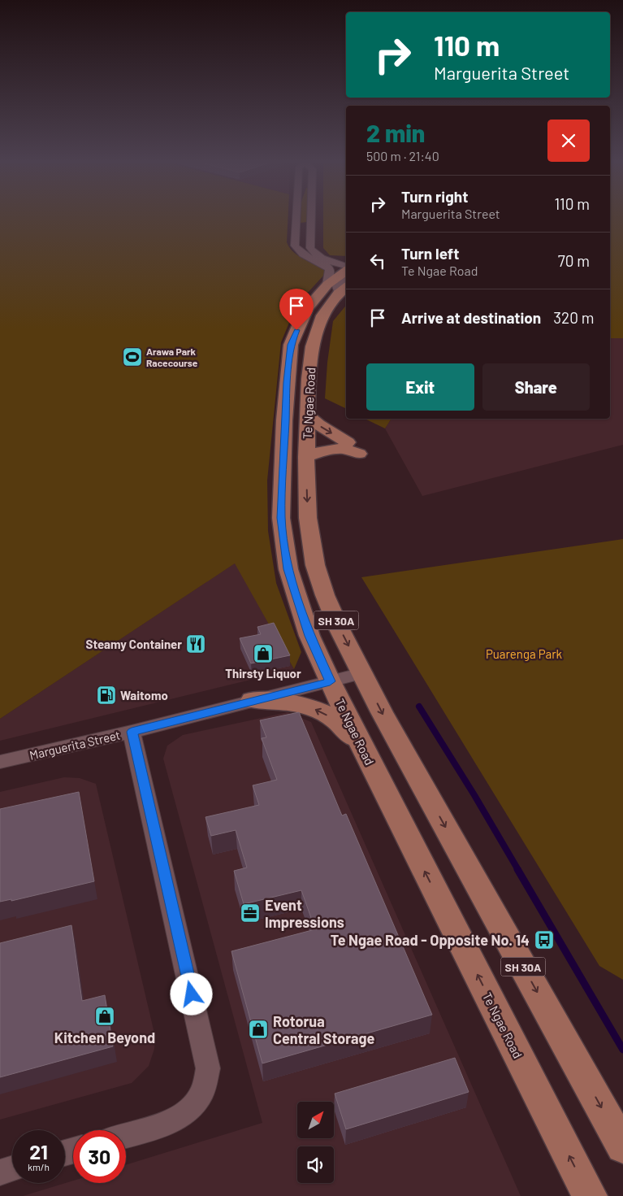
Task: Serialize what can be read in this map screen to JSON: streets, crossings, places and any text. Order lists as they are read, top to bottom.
{
  "streets": {
    "main road": ["Te Ngae Road", "SH 30A"],
    "street": ["Marguerita Street"]
  },
  "crossings": [
    ["Te Ngae Road", "SH 30A"],
    ["Te Ngae Road", "Marguerita Street"]
  ],
  "parks": ["Puarenga Park"],
  "places": {
    "sports": ["Arawa Park Racecourse"],
    "restaurant": ["Steamy Container"],
    "shop": ["Thirsty Liquor", "Kitchen Beyond", "Rotorua Central Storage"],
    "fuel station": ["Waitomo"],
    "office": ["Event Impressions"],
    "bus stop": ["Te Ngae Road - Opposite No. 14"]
  },
  "north": "top right",
  "page": {
    "turn": ["110 m", "Marguerita Street"],
    "heading": ["2 min", "500 m · 21:40"],
    "list": [
      {
        "name": "Turn right",
        "note": "Marguerita Street",
        "value": "110 m"
      },
      {
        "name": "Turn left",
        "note": "Te Ngae Road",
        "value": "70 m"
      },
      {
        "name": "Arrive at destination",
        "value": "320 m"
      }
    ],
    "buttons": ["Exit", "Share"],
    "speed": "21 km/h",
    "limit": "30"
  }
}
